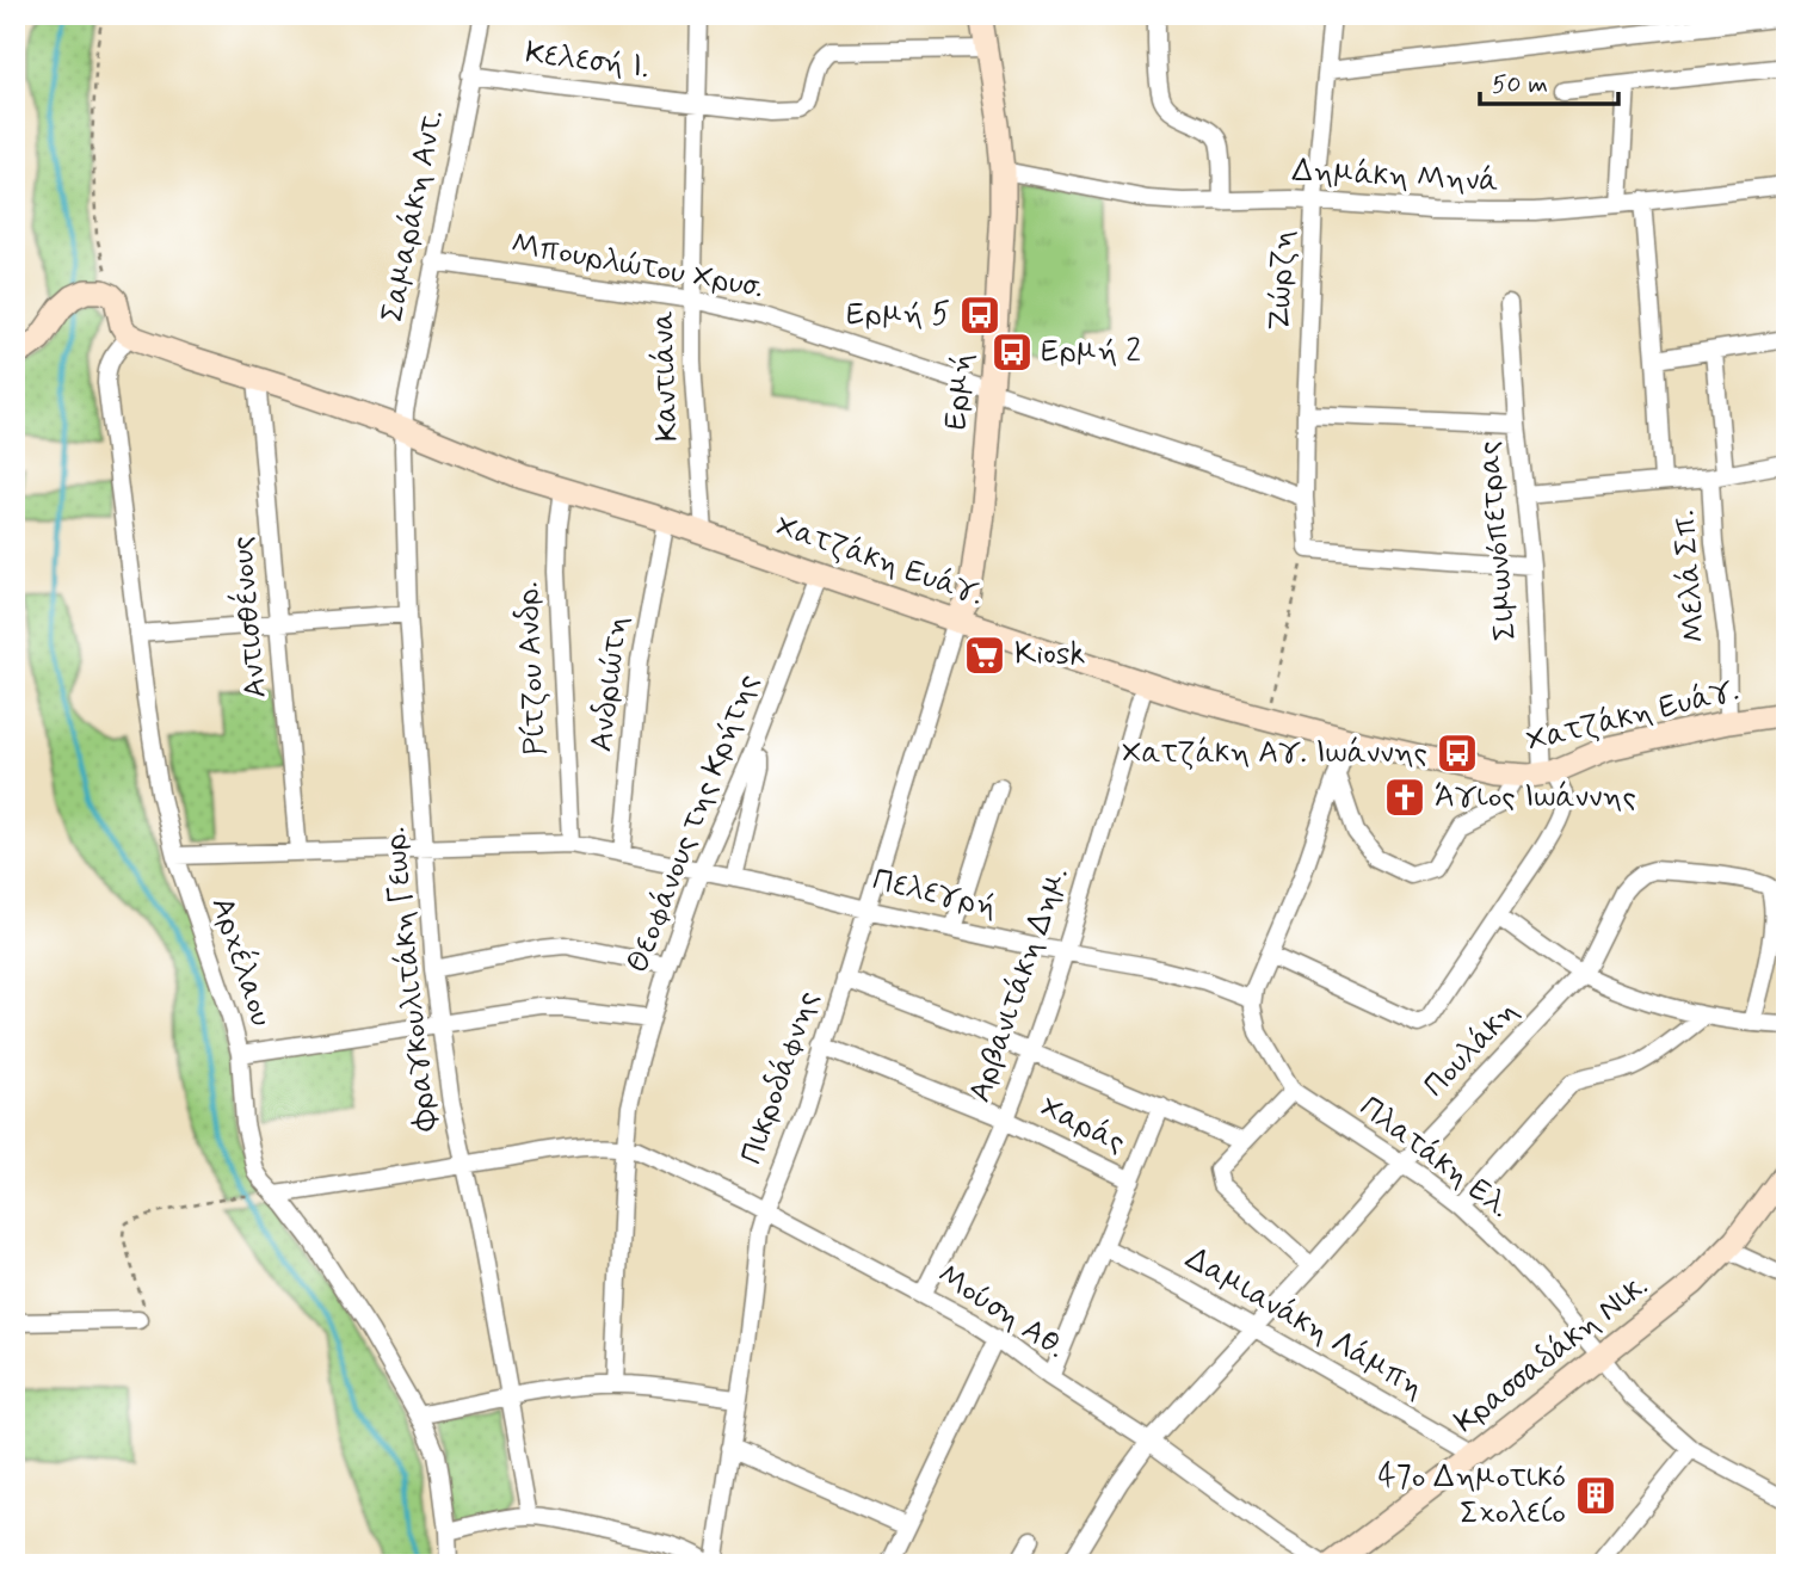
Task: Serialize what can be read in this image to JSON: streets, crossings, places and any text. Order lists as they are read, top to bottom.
{
  "streets": {
    "street": [
      "Κελεσή Ι.",
      "Δημάκη Μηνά",
      "Σαμαράκη Αντ.",
      "Μπουρλώτου Χρυσ.",
      "Ζώρζη",
      "Καντιάνα",
      "Ερμή",
      "Σιμωνόπετρας",
      "Χατζάκη Ευάγ.",
      "Μελά Σπ.",
      "Αντισθένους",
      "Ρίτζου Ανδρ.",
      "Ανδριώτη",
      "Θεοφάνους της Κρήτης",
      "Πελεγρή",
      "Αρχέλαου",
      "Φραγκουλιτάκη Γεωρ.",
      "Αρβανιτάκη Δημ.",
      "Πουλάκη",
      "Πικροδάφνης",
      "Χαράς",
      "Πλατάκη Ελ.",
      "Μούση Αθ.",
      "Δαμιανάκη Λάμπη",
      "Κρασσαδάκη Νικ."
    ]
  },
  "crossings": [
    ["Κελεσή Ι.", "Σαμαράκη Αντ."],
    ["Κελεσή Ι.", "Καντιάνα"],
    ["Κελεσή Ι.", "Ερμή"],
    ["Δημάκη Μηνά", "Ζώρζη"],
    ["Δημάκη Μηνά", "Ερμή"],
    ["Σαμαράκη Αντ.", "Μπουρλώτου Χρυσ."],
    ["Σαμαράκη Αντ.", "Χατζάκη Ευάγ."],
    ["Σαμαράκη Αντ.", "Φραγκουλιτάκη Γεωρ."],
    ["Μπουρλώτου Χρυσ.", "Ζώρζη"],
    ["Μπουρλώτου Χρυσ.", "Καντιάνα"],
    ["Μπουρλώτου Χρυσ.", "Ερμή"],
    ["Καντιάνα", "Χατζάκη Ευάγ."],
    ["Ερμή", "Χατζάκη Ευάγ."],
    ["Ερμή", "Πικροδάφνης"],
    ["Σιμωνόπετρας", "Χατζάκη Ευάγ."],
    ["Χατζάκη Ευάγ.", "Μελά Σπ."],
    ["Χατζάκη Ευάγ.", "Αντισθένους"],
    ["Χατζάκη Ευάγ.", "Ρίτζου Ανδρ."],
    ["Χατζάκη Ευάγ.", "Ανδριώτη"],
    ["Χατζάκη Ευάγ.", "Θεοφάνους της Κρήτης"],
    ["Χατζάκη Ευάγ.", "Αρχέλαου"],
    ["Χατζάκη Ευάγ.", "Φραγκουλιτάκη Γεωρ."],
    ["Χατζάκη Ευάγ.", "Αρβανιτάκη Δημ."],
    ["Χατζάκη Ευάγ.", "Πικροδάφνης"],
    ["Αντισθένους", "Πελεγρή"],
    ["Ρίτζου Ανδρ.", "Πελεγρή"],
    ["Ανδριώτη", "Πελεγρή"],
    ["Θεοφάνους της Κρήτης", "Πελεγρή"],
    ["Θεοφάνους της Κρήτης", "Μούση Αθ."],
    ["Πελεγρή", "Αρχέλαου"],
    ["Πελεγρή", "Φραγκουλιτάκη Γεωρ."],
    ["Πελεγρή", "Αρβανιτάκη Δημ."],
    ["Πελεγρή", "Πικροδάφνης"],
    ["Πελεγρή", "Πλατάκη Ελ."],
    ["Αρβανιτάκη Δημ.", "Χαράς"],
    ["Αρβανιτάκη Δημ.", "Μούση Αθ."],
    ["Πουλάκη", "Πλατάκη Ελ."],
    ["Πουλάκη", "Μούση Αθ."],
    ["Πουλάκη", "Δαμιανάκη Λάμπη"],
    ["Πικροδάφνης", "Χαράς"],
    ["Πικροδάφνης", "Μούση Αθ."],
    ["Πλατάκη Ελ.", "Κρασσαδάκη Νικ."],
    ["Δαμιανάκη Λάμπη", "Κρασσαδάκη Νικ."]
  ],
  "places": {
    "bus stop": ["Ερμή 5", "Ερμή 2", "Χατζάκη Αγ. Ιωάννης"],
    "supermarket": ["Kiosk"],
    "church": ["Άγιος Ιωάννης"],
    "building": ["47ο Δημοτικό Σχολείο"]
  },
  "scale_bar": "50 m"
}
